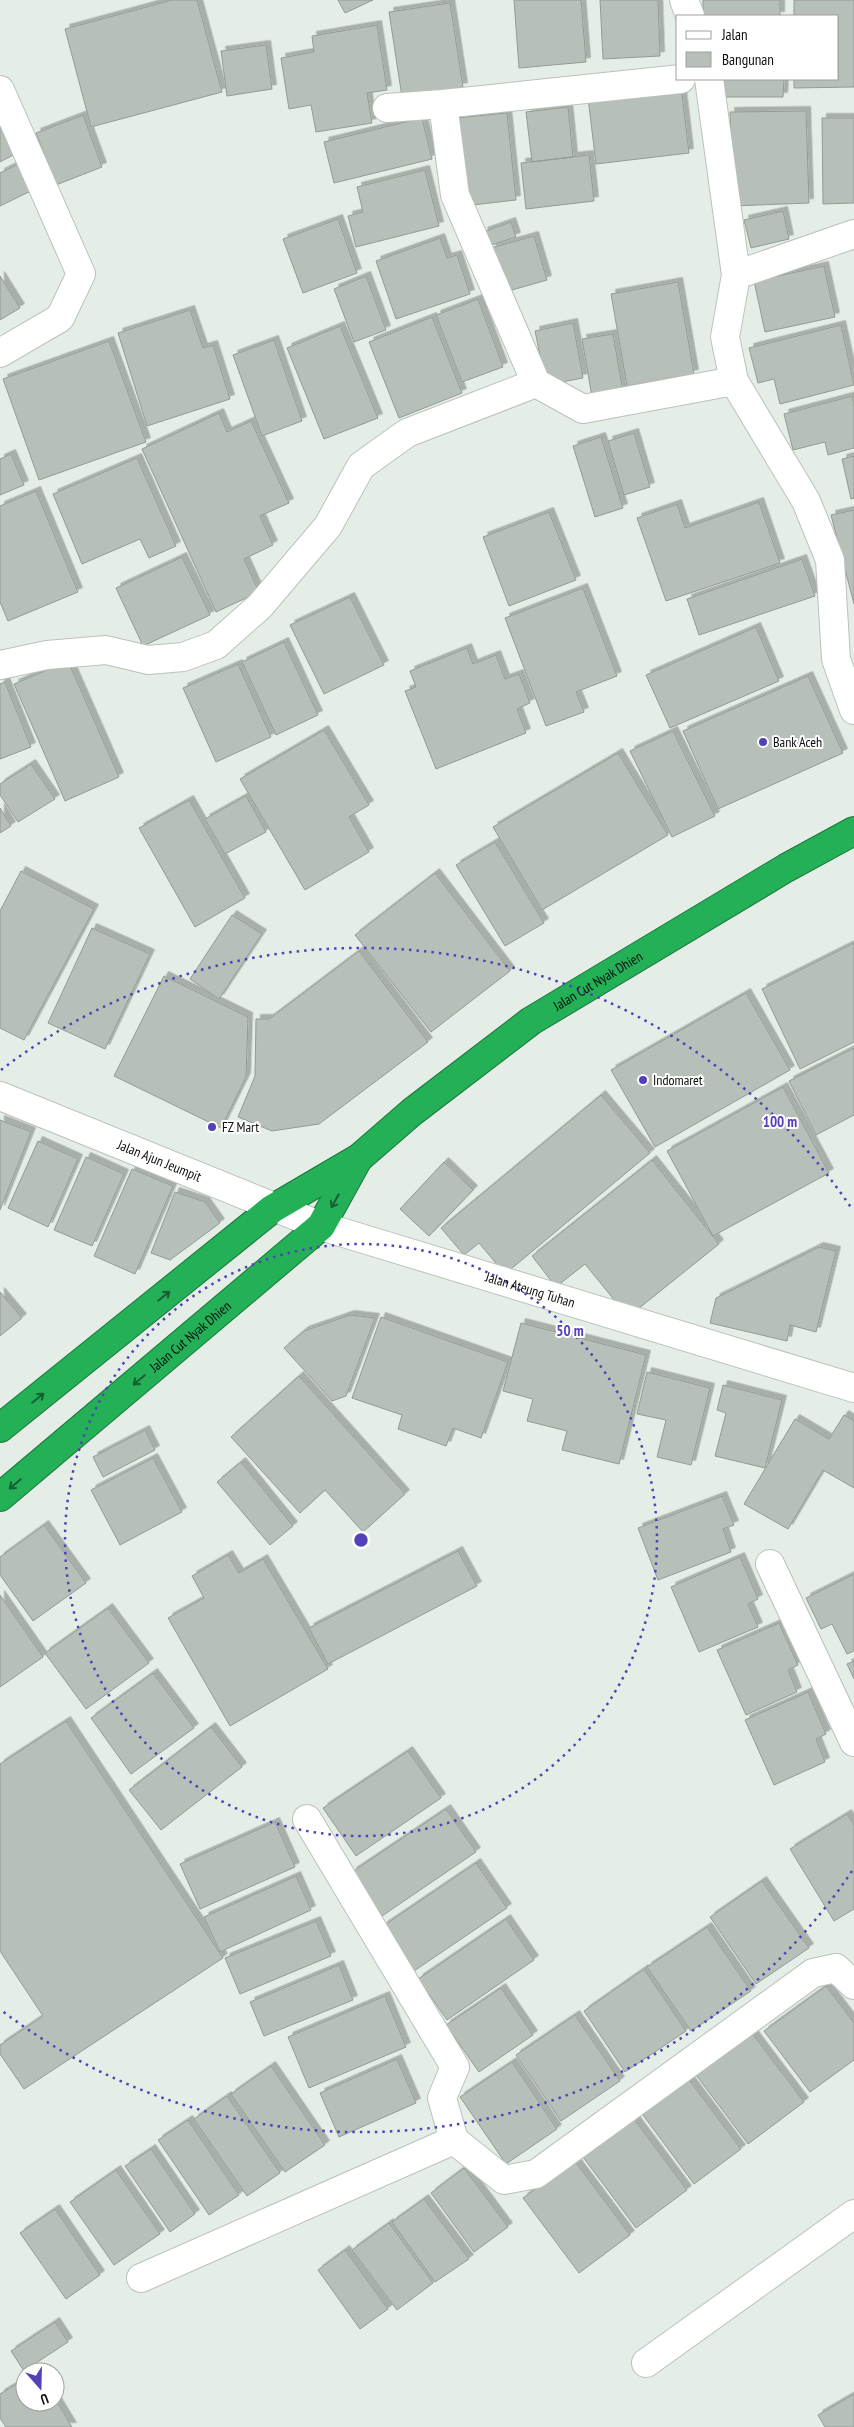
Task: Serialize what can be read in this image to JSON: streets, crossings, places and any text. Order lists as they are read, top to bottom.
{
  "streets": {
    "highway": ["Jalan Cut Nyak Dhien"],
    "street": ["Jalan Ajun Jeumpit", "Jalan Ateung Tuhan"]
  },
  "crossings": [
    ["Jalan Cut Nyak Dhien", "Jalan Ajun Jeumpit"],
    ["Jalan Cut Nyak Dhien", "Jalan Ateung Tuhan"],
    ["Jalan Ajun Jeumpit", "Jalan Ateung Tuhan"]
  ],
  "places": ["Bank Aceh", "Indomaret", "FZ Mart"],
  "legend": ["Jalan", "Bangunan"],
  "north": "bottom",
  "rings": ["100 m", "50 m"]
}
